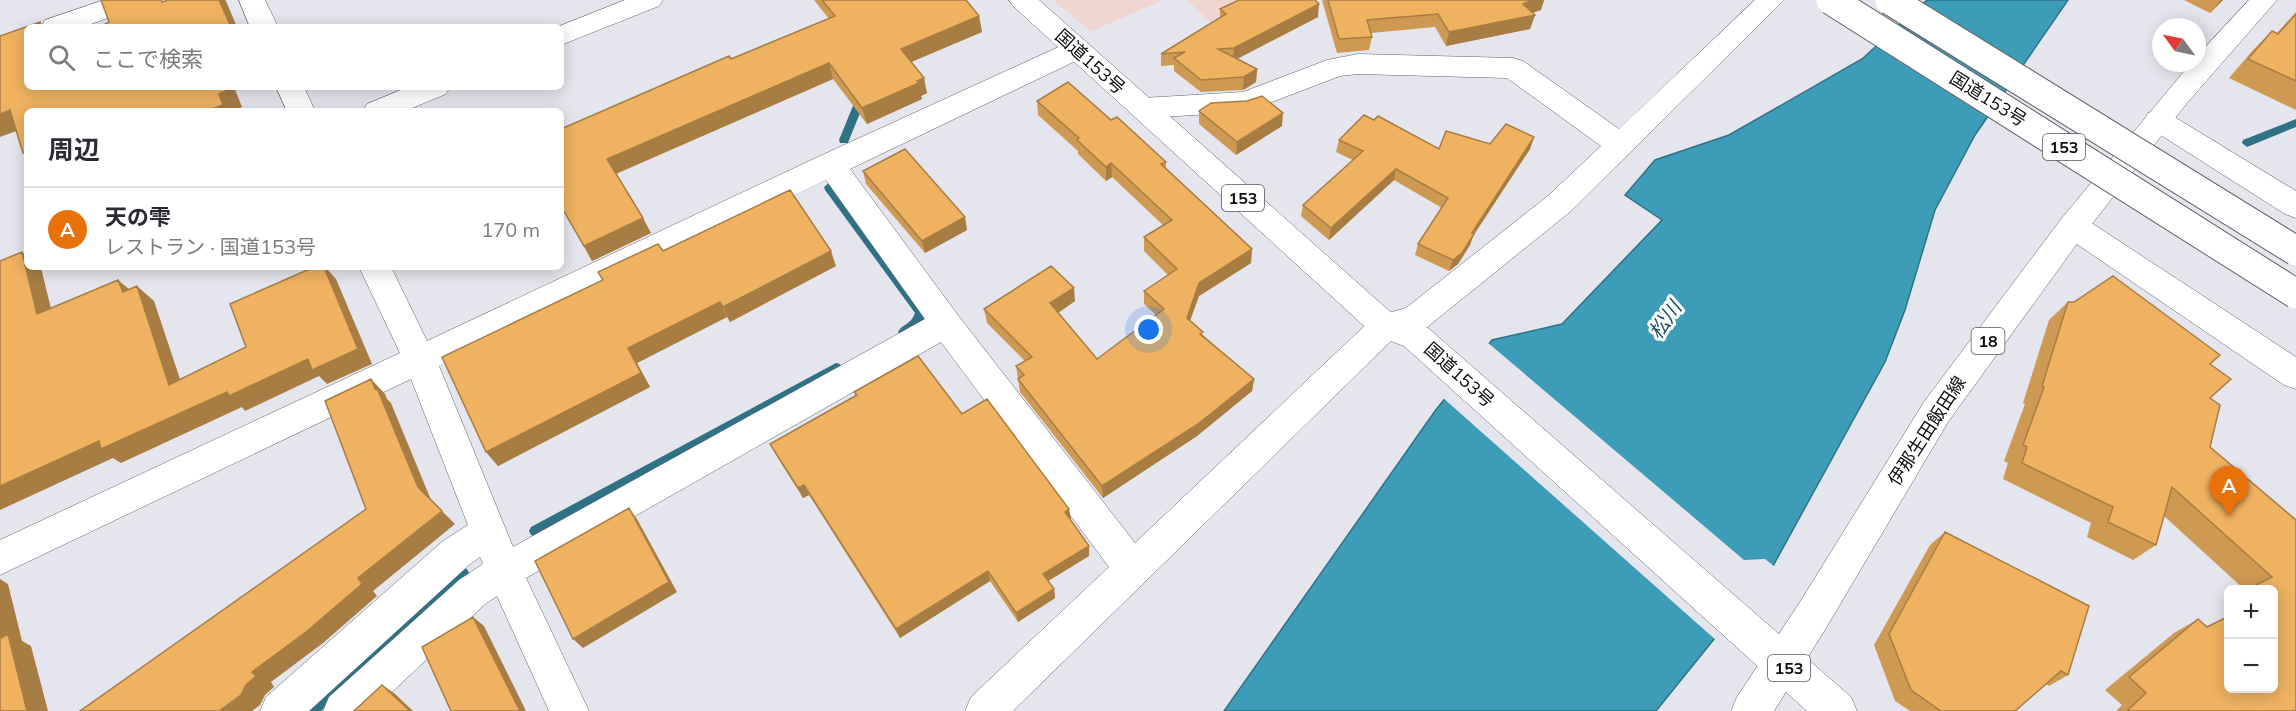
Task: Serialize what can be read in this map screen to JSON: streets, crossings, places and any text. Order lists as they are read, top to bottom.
{
  "streets": {
    "main road": [
      "国道153号",
      "153",
      "18",
      "伊那生田飯田線"
    ]
  },
  "crossings": [
    ["国道153号", "伊那生田飯田線"]
  ],
  "water": ["松川"],
  "north": "top left",
  "page": {
    "search": "ここで検索",
    "heading": "周辺",
    "list": [
      {
        "mark": "A",
        "name": "天の雫",
        "note": "レストラン · 国道153号",
        "value": "170 m"
      }
    ],
    "pins": "A",
    "map_buttons": ["+", "−"]
  }
}
